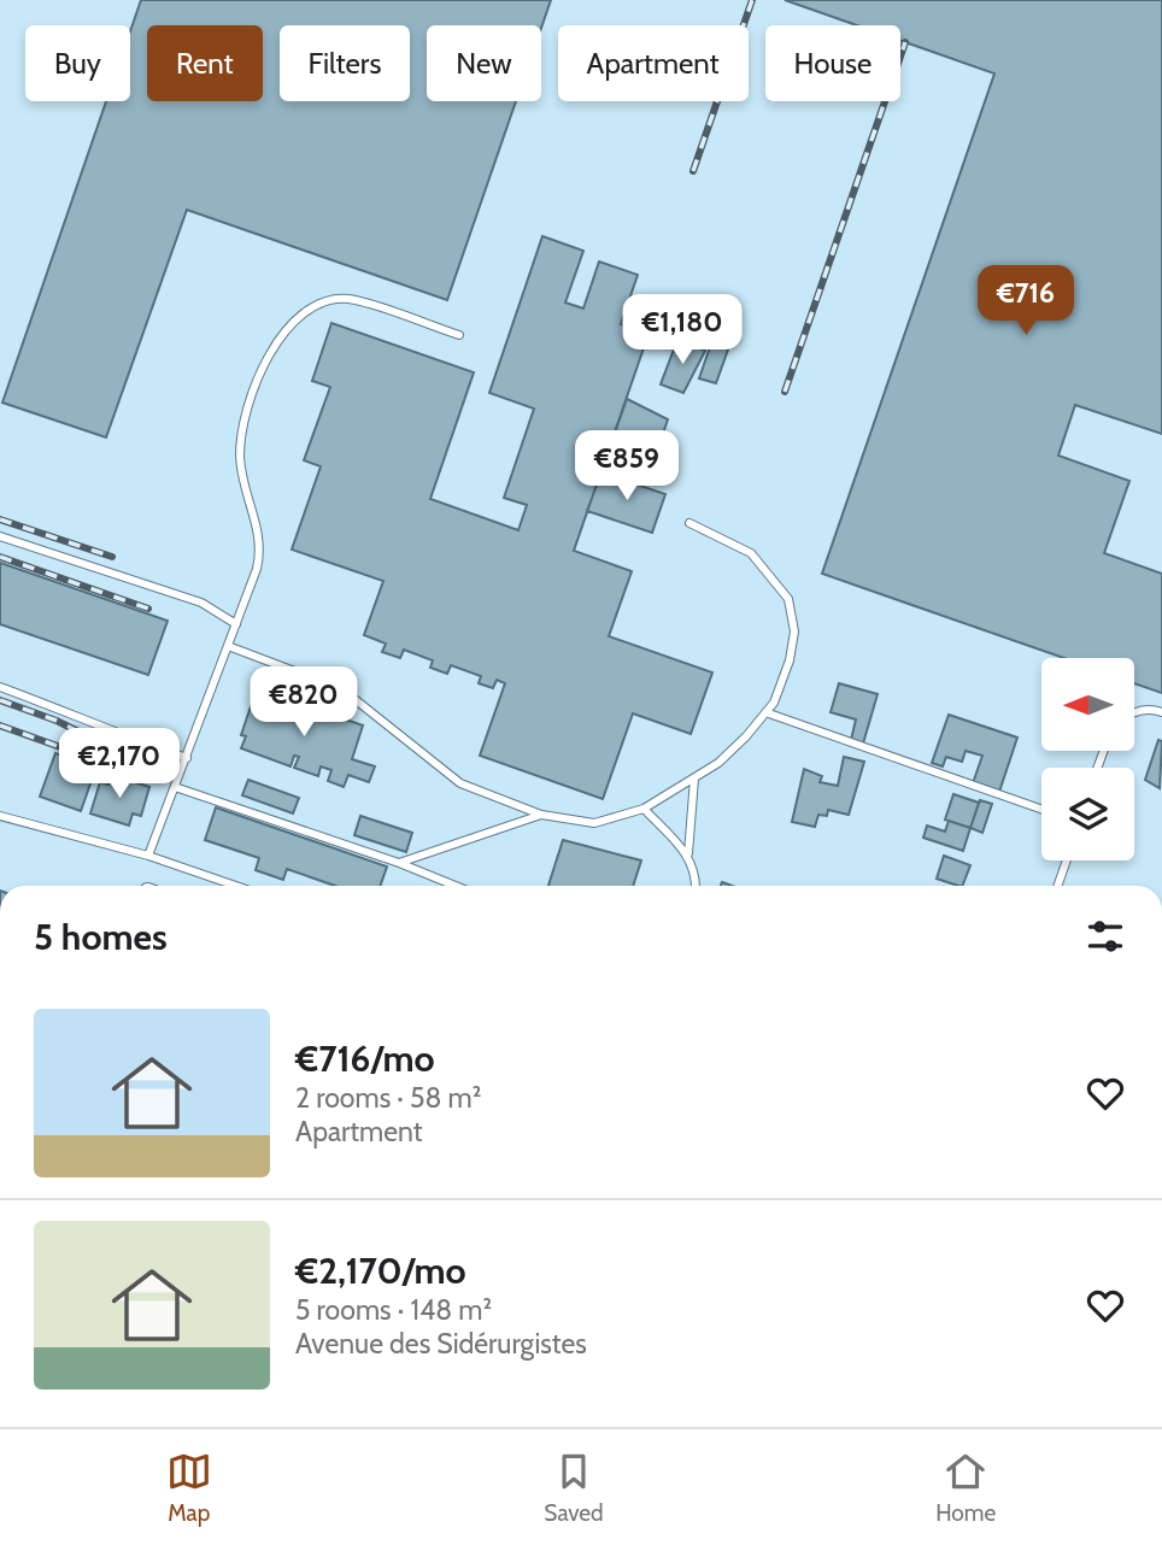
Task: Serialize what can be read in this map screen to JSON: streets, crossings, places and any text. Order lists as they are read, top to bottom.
{
  "north": "left",
  "page": {
    "chip": [
      "Buy",
      "Rent",
      "Filters",
      "New",
      "Apartment",
      "House"
    ],
    "price": [
      "€716",
      "€1,180",
      "€859",
      "€820",
      "€2,170"
    ],
    "heading": "5 homes",
    "list": [
      {
        "name": "€716/mo",
        "note": "2 rooms · 58 m² · Apartment"
      },
      {
        "name": "€2,170/mo",
        "note": "5 rooms · 148 m² · Avenue des Sidérurgistes"
      }
    ],
    "tabs": ["Map", "Saved", "Home"]
  }
}
